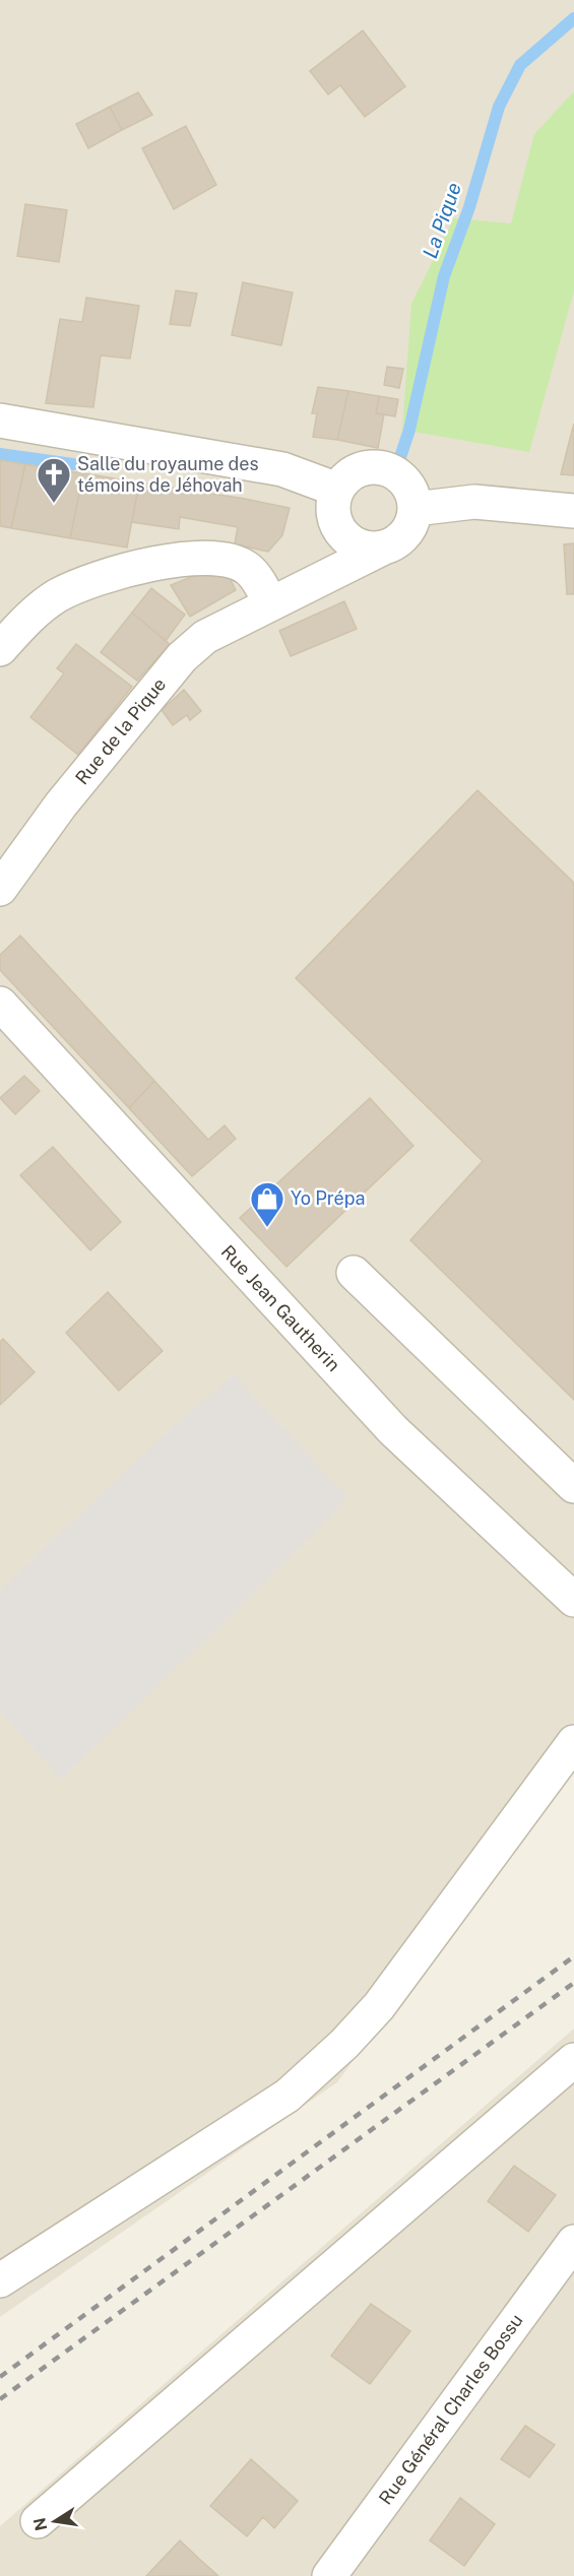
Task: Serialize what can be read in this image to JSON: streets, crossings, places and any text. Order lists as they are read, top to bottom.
{
  "streets": {
    "street": ["Rue de la Pique", "Rue Jean Gautherin", "Rue Général Charles Bossu"]
  },
  "water": ["La Pique"],
  "places": {
    "church": ["Salle du royaume des témoins de Jéhovah"],
    "shop": ["Yo Prépa"]
  },
  "north": "left"
}
